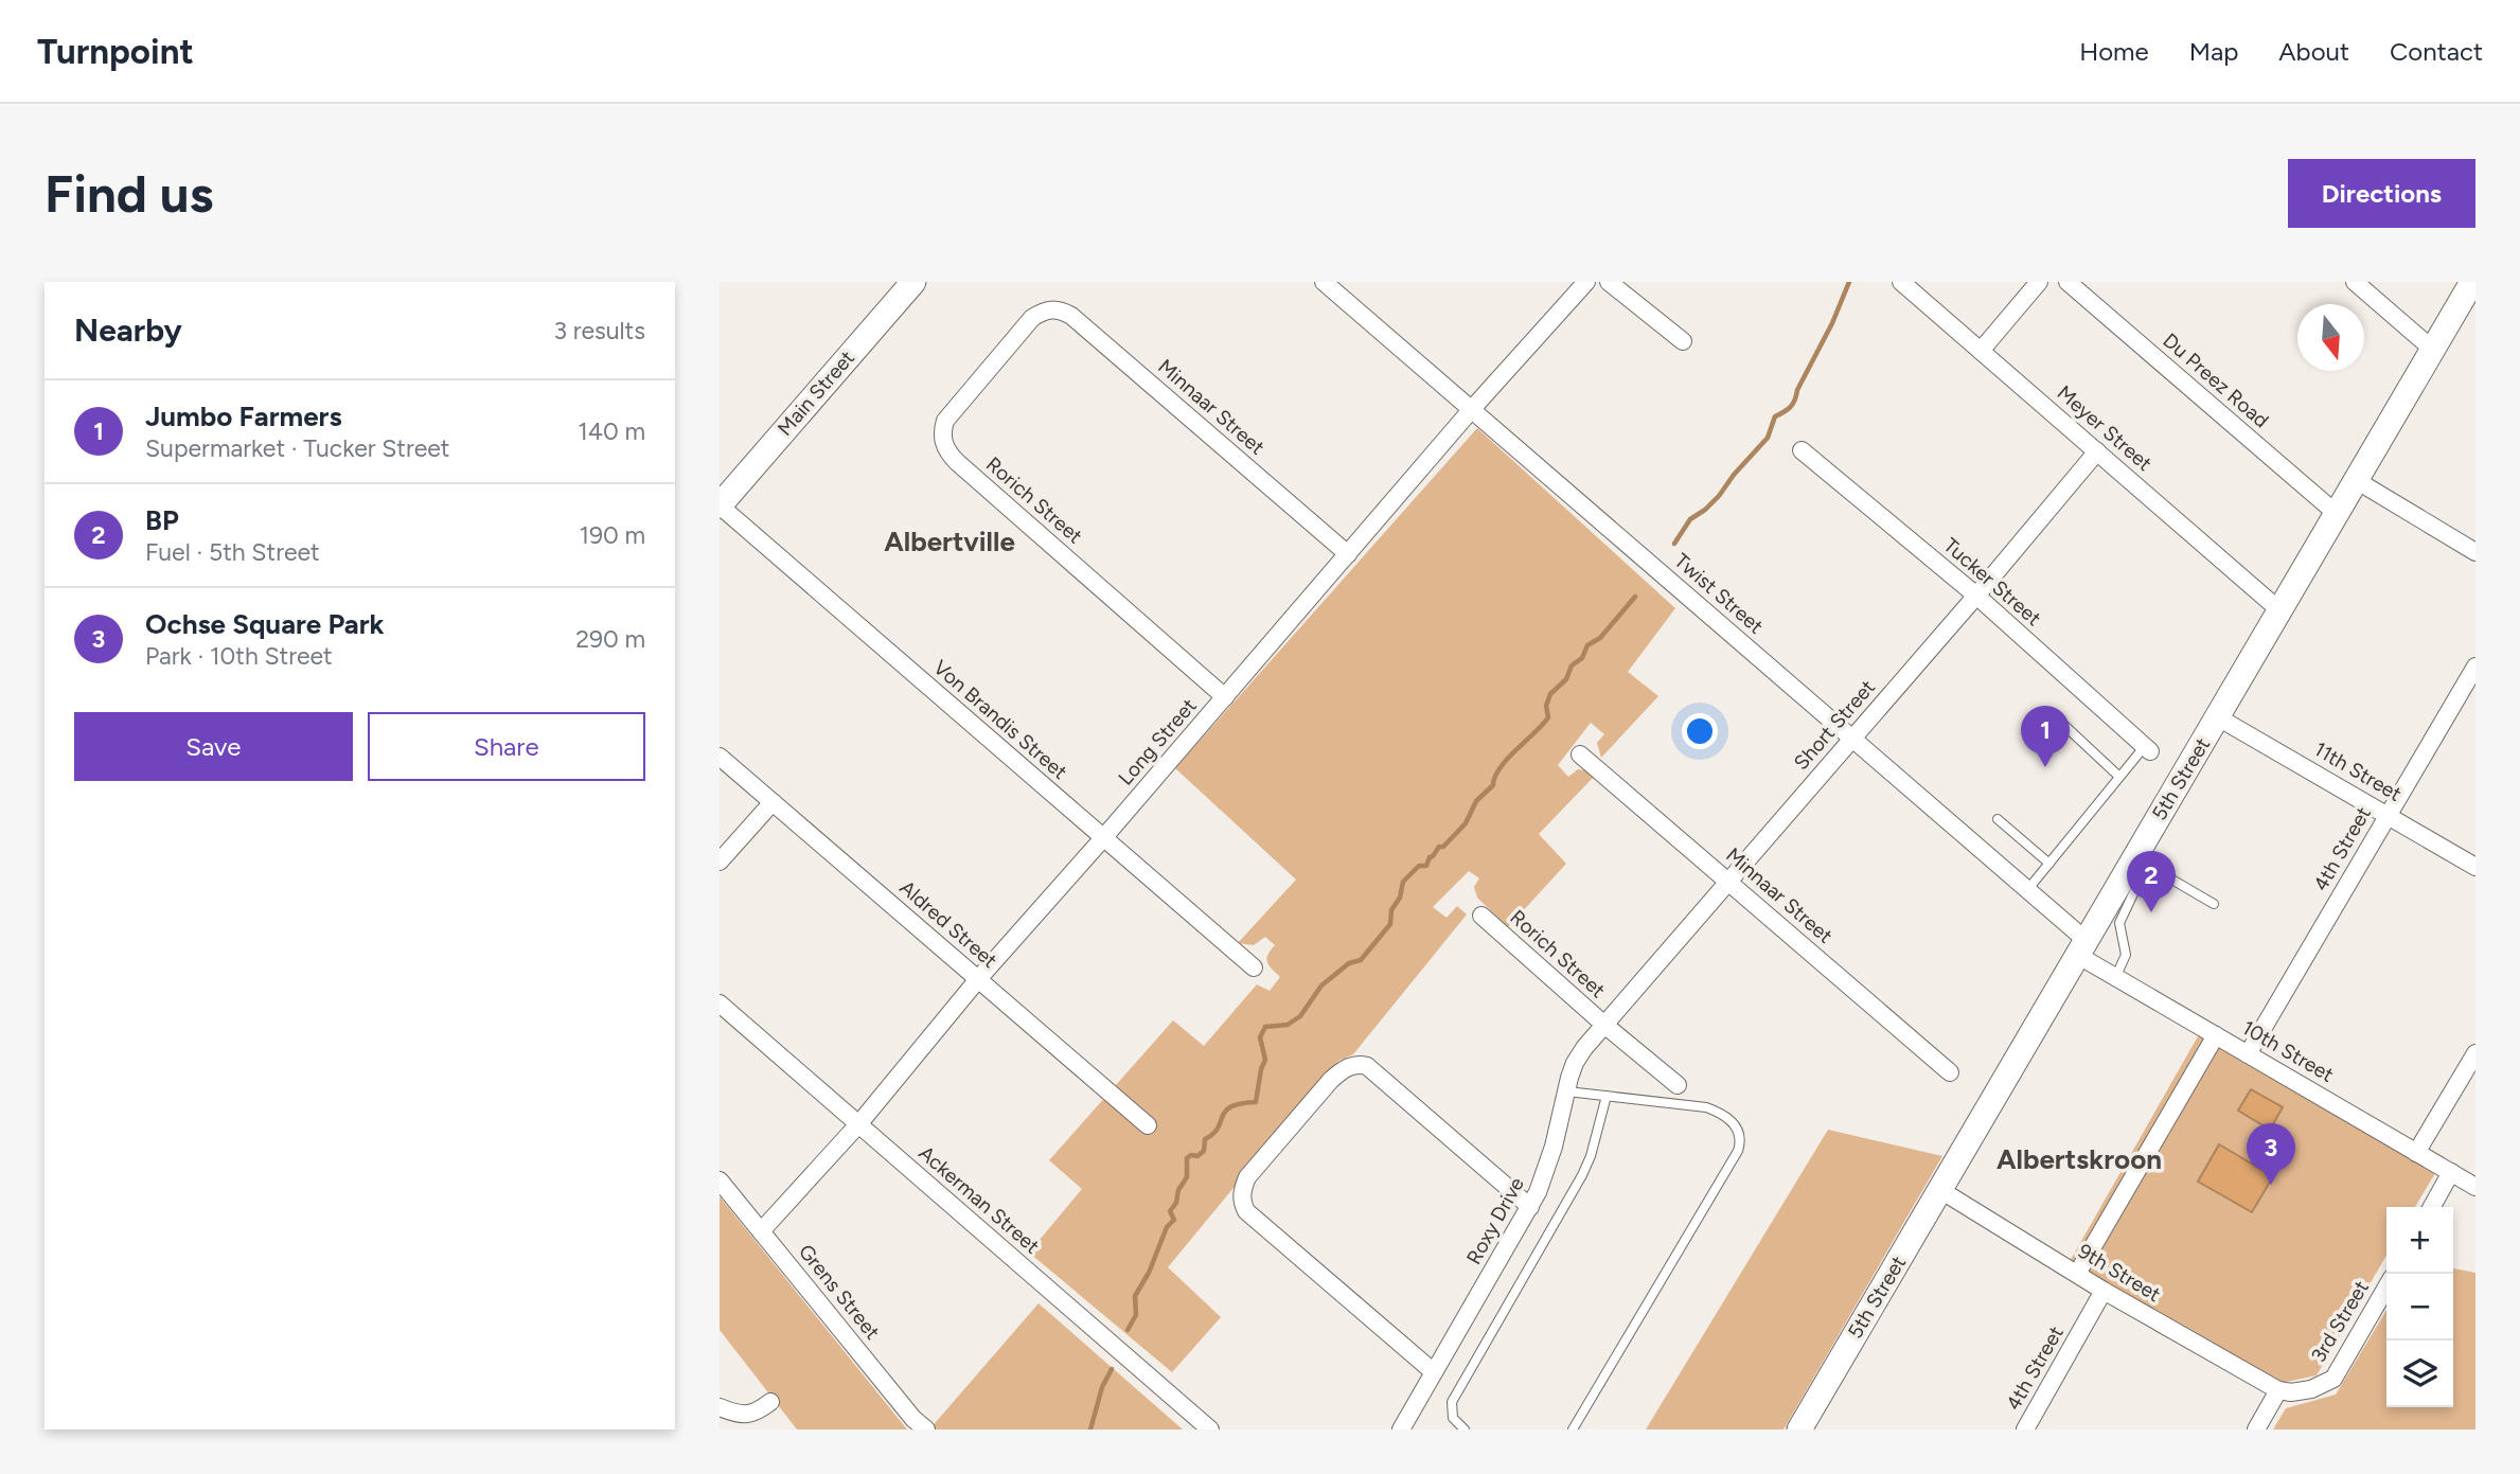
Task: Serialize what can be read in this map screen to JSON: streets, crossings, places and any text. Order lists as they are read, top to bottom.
{
  "streets": {
    "main road": ["Main Street", "5th Street"],
    "street": [
      "Du Preez Road",
      "Minnaar Street",
      "Meyer Street",
      "Rorich Street",
      "Tucker Street",
      "Twist Street",
      "Von Brandis Street",
      "Short Street",
      "Long Street",
      "11th Street",
      "4th Street",
      "Aldred Street",
      "10th Street",
      "Ackerman Street",
      "Roxy Drive",
      "9th Street",
      "Grens Street",
      "3rd Street"
    ]
  },
  "crossings": [
    ["Du Preez Road", "5th Street"],
    ["Main Street", "Von Brandis Street"],
    ["Minnaar Street", "Rorich Street"],
    ["Minnaar Street", "Short Street"],
    ["Minnaar Street", "Long Street"],
    ["Meyer Street", "Short Street"],
    ["Meyer Street", "5th Street"],
    ["Rorich Street", "Short Street"],
    ["Rorich Street", "Long Street"],
    ["Rorich Street", "Roxy Drive"],
    ["Tucker Street", "Short Street"],
    ["Twist Street", "Short Street"],
    ["Twist Street", "Long Street"],
    ["Twist Street", "5th Street"],
    ["Twist Street", "10th Street"],
    ["Von Brandis Street", "Long Street"],
    ["Short Street", "Roxy Drive"],
    ["Long Street", "Aldred Street"],
    ["Long Street", "Ackerman Street"],
    ["Long Street", "Grens Street"],
    ["11th Street", "5th Street"],
    ["11th Street", "4th Street"],
    ["5th Street", "10th Street"],
    ["5th Street", "9th Street"],
    ["4th Street", "10th Street"],
    ["4th Street", "9th Street"],
    ["9th Street", "3rd Street"]
  ],
  "districts": ["Albertville", "Albertskroon"],
  "north": "bottom",
  "page": {
    "header": "Turnpoint",
    "nav": [
      "Home",
      "Map",
      "About",
      "Contact"
    ],
    "buttons": [
      "Directions",
      ["Save", "Share"]
    ],
    "title": "Find us",
    "heading": ["Nearby", "3 results"],
    "list": [
      {
        "mark": "1",
        "name": "Jumbo Farmers",
        "note": "Supermarket · Tucker Street",
        "value": "140 m"
      },
      {
        "mark": "2",
        "name": "BP",
        "note": "Fuel · 5th Street",
        "value": "190 m"
      },
      {
        "mark": "3",
        "name": "Ochse Square Park",
        "note": "Park · 10th Street",
        "value": "290 m"
      }
    ],
    "pins": ["1", "2", "3"],
    "map_buttons": ["+", "−"]
  }
}
